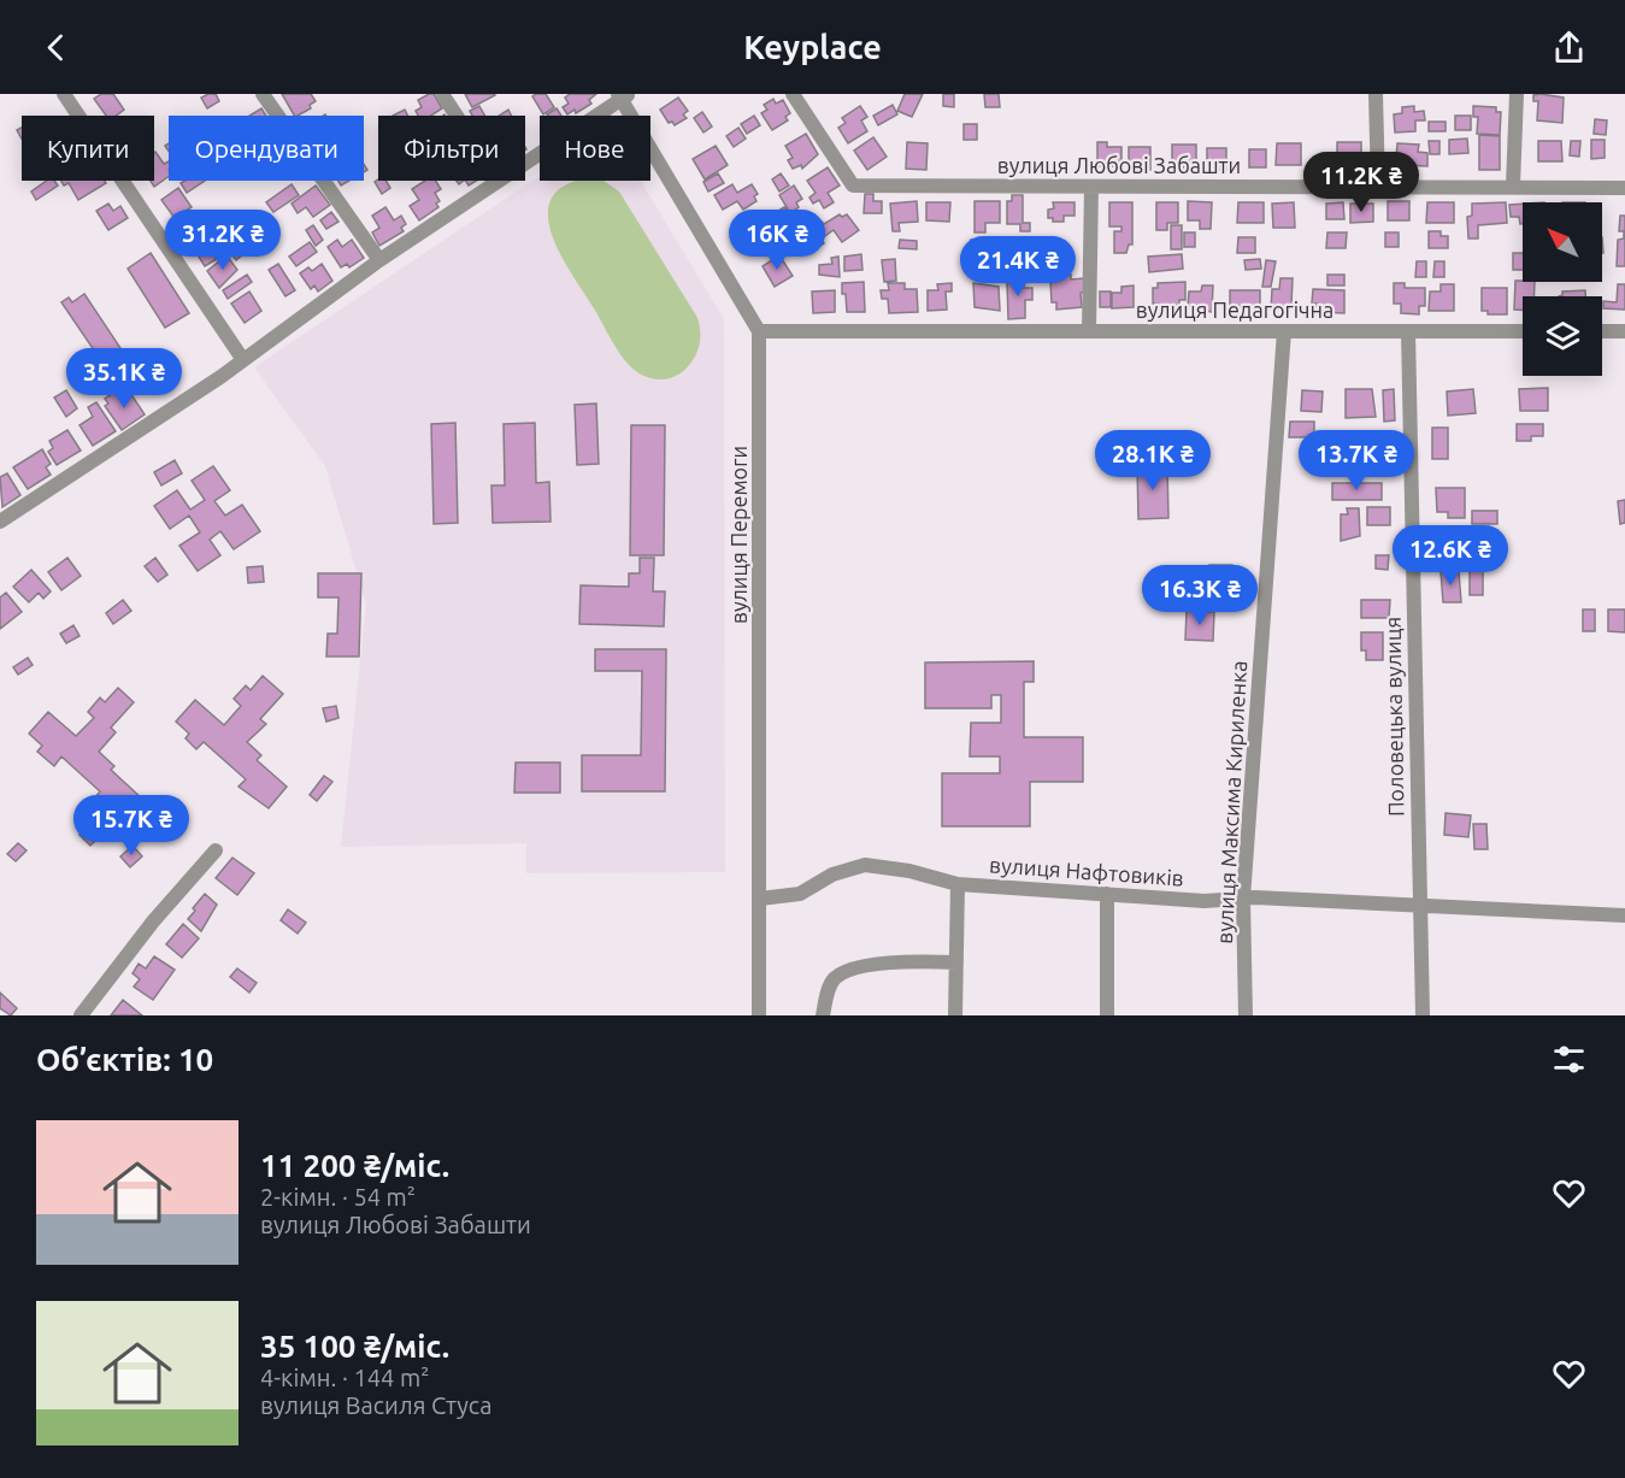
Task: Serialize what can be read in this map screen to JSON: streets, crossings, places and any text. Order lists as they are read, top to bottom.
{
  "streets": {
    "street": [
      "вулиця Любові Забашти",
      "вулиця Педагогічна",
      "вулиця Перемоги",
      "Половецька вулиця",
      "вулиця Максима Кириленка",
      "вулиця Нафтовиків"
    ]
  },
  "crossings": [
    ["вулиця Педагогічна", "вулиця Перемоги"],
    ["вулиця Педагогічна", "Половецька вулиця"],
    ["вулиця Педагогічна", "вулиця Максима Кириленка"],
    ["вулиця Перемоги", "вулиця Нафтовиків"],
    ["Половецька вулиця", "вулиця Нафтовиків"],
    ["вулиця Максима Кириленка", "вулиця Нафтовиків"]
  ],
  "north": "top left",
  "page": {
    "header": "Keyplace",
    "chip": [
      "Купити",
      "Орендувати",
      "Фільтри",
      "Нове"
    ],
    "price": [
      "11.2K ₴",
      "31.2K ₴",
      "16K ₴",
      "21.4K ₴",
      "35.1K ₴",
      "28.1K ₴",
      "13.7K ₴",
      "12.6K ₴",
      "16.3K ₴",
      "15.7K ₴"
    ],
    "heading": "Об’єктів: 10",
    "list": [
      {
        "name": "11 200 ₴/міс.",
        "note": "2-кімн. · 54 m² · вулиця Любові Забашти"
      },
      {
        "name": "35 100 ₴/міс.",
        "note": "4-кімн. · 144 m² · вулиця Василя Стуса"
      }
    ]
  }
}
